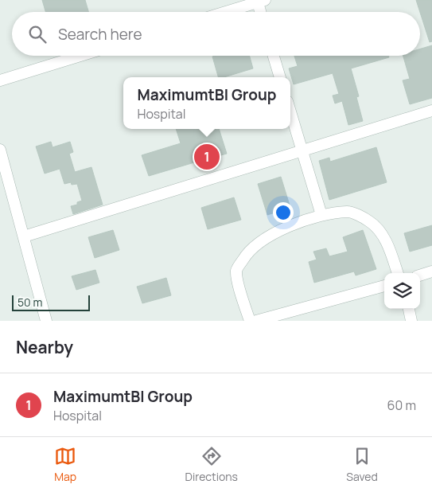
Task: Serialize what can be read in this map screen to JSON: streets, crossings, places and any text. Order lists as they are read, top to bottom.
{
  "scale_bar": "50 m",
  "page": {
    "search": "Search here",
    "popup": ["MaximumtBl Group", "Hospital"],
    "pins": "1",
    "scale": "50 m",
    "heading": "Nearby",
    "list": [
      {
        "mark": "1",
        "name": "MaximumtBl Group",
        "note": "Hospital",
        "value": "60 m"
      }
    ],
    "nav": ["Map", "Directions", "Saved"]
  }
}
